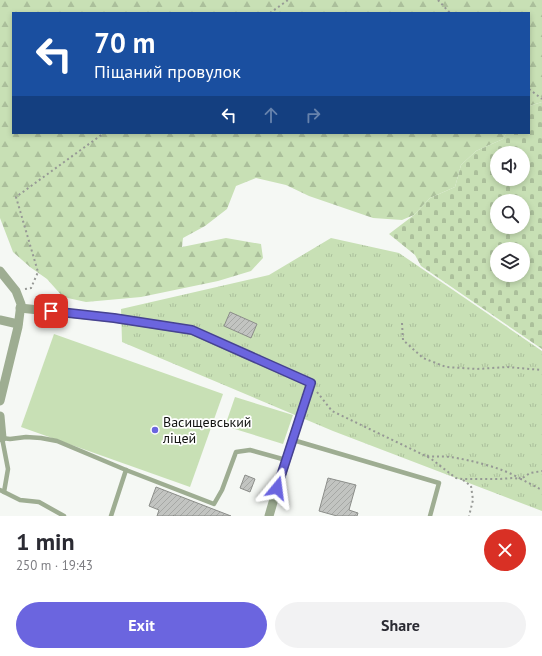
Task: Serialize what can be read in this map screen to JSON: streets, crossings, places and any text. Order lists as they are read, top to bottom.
{
  "places": ["Васищевський ліцей"],
  "page": {
    "turn": ["70 m", "Піщаний провулок"],
    "heading": ["1 min", "250 m · 19:43"],
    "buttons": ["Exit", "Share"]
  }
}
